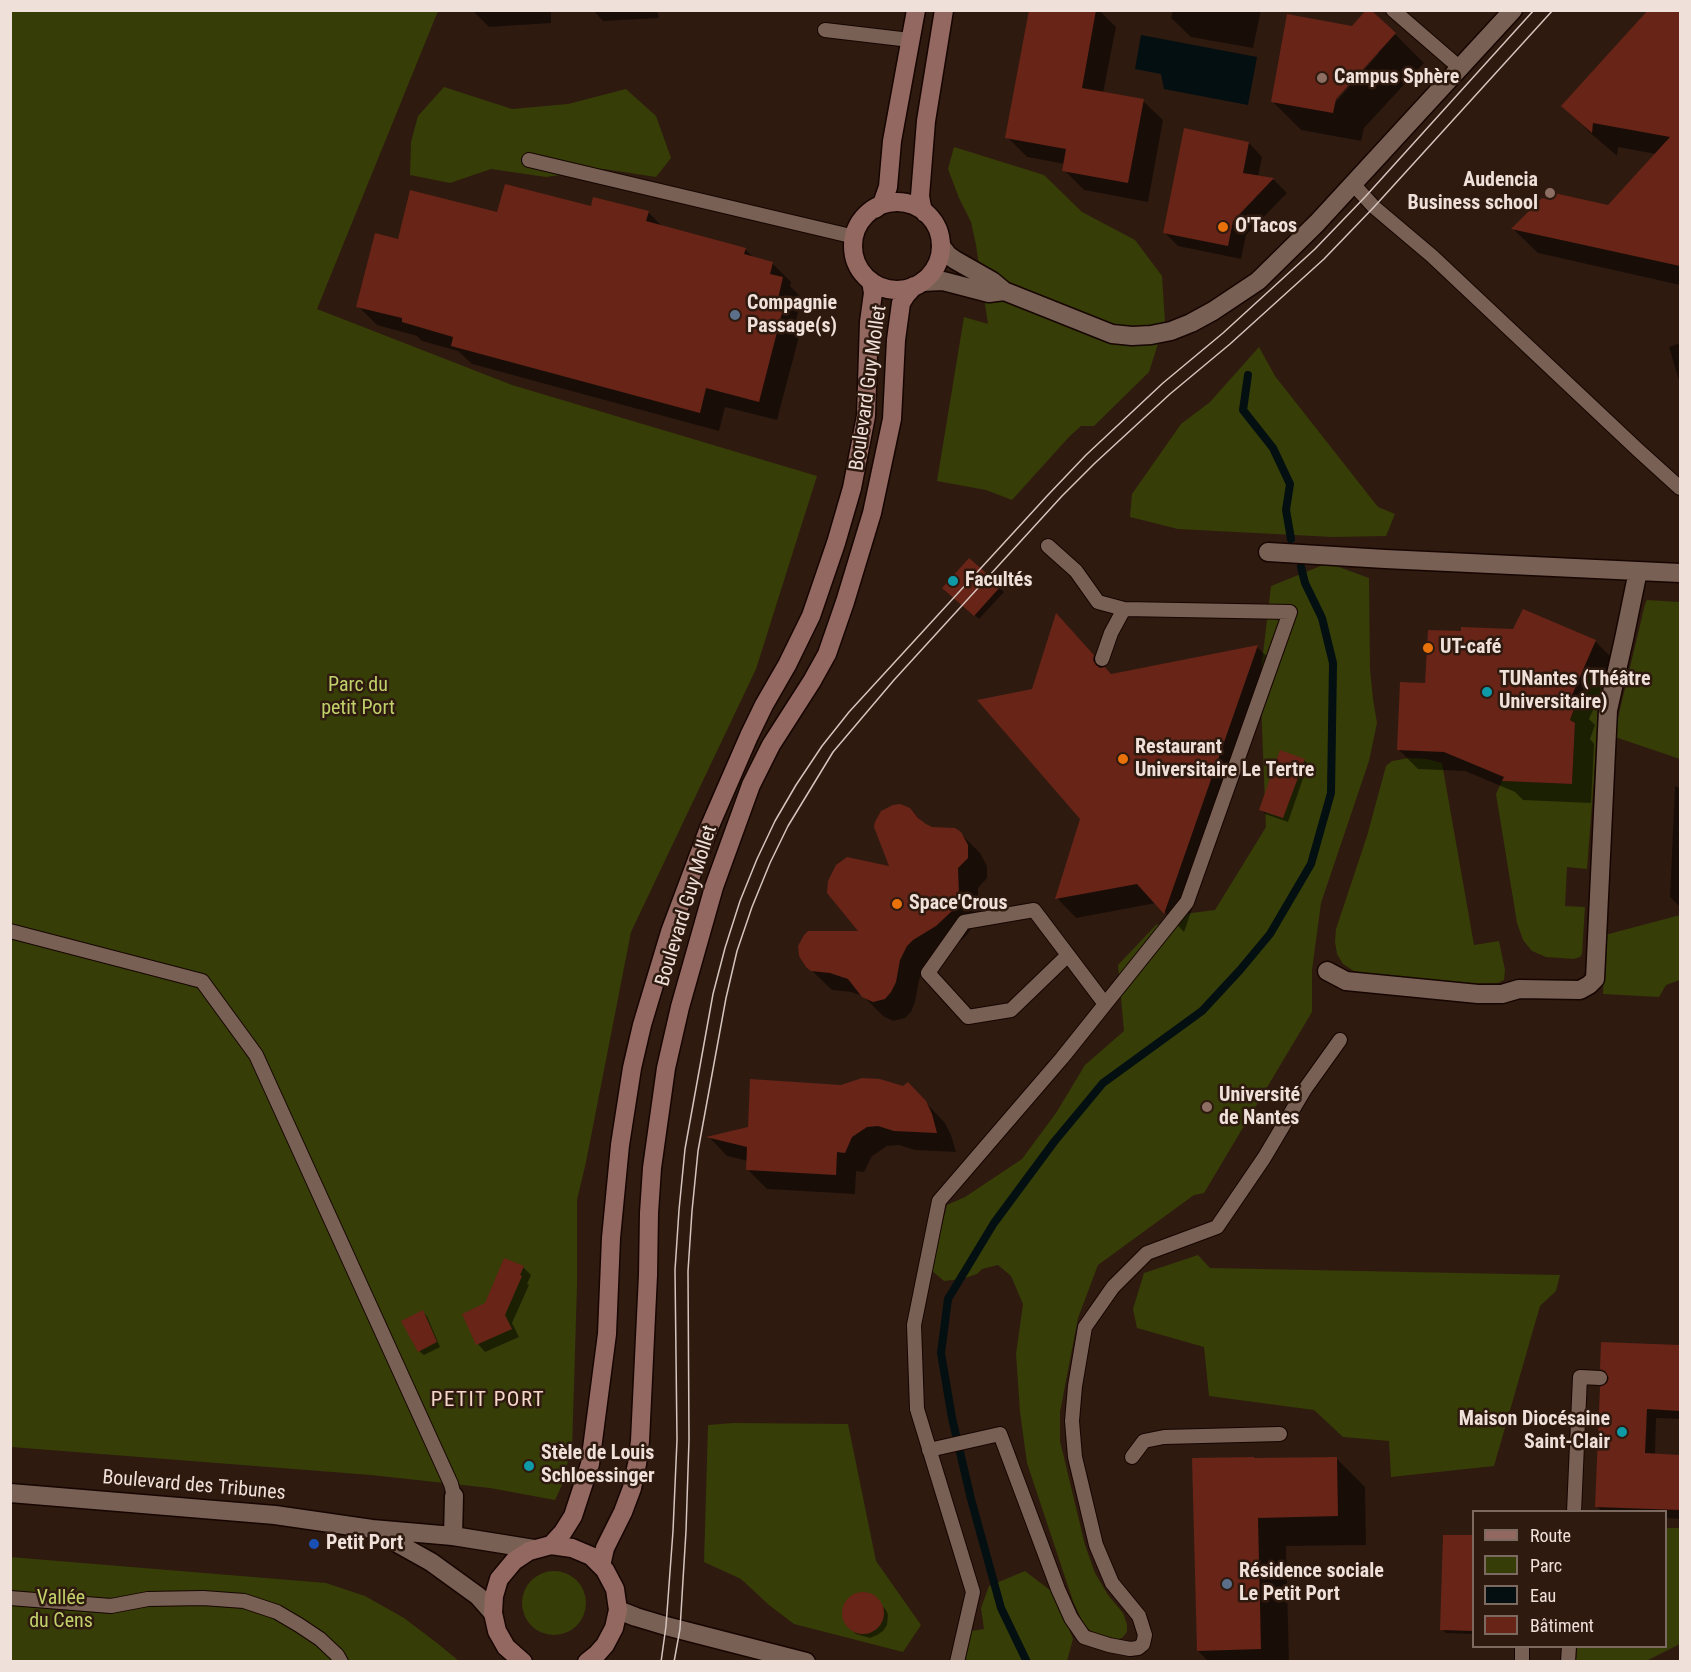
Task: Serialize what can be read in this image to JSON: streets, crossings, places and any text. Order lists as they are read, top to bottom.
{
  "streets": {
    "main road": ["Boulevard Guy Mollet"],
    "street": ["Boulevard des Tribunes"]
  },
  "crossings": [
    ["Boulevard Guy Mollet", "Boulevard des Tribunes"]
  ],
  "districts": ["PETIT PORT"],
  "parks": ["Parc du petit Port", "Vallée du Cens"],
  "places": [
    "Campus Sphère",
    "Audencia Business school",
    "O'Tacos",
    "Compagnie Passage(s)",
    "Facultés",
    "UT-café",
    "TUNantes (Théâtre Universitaire)",
    "Restaurant Universitaire Le Tertre",
    "Space'Crous",
    "Université de Nantes",
    "Maison Diocésaine Saint-Clair",
    "Stèle de Louis Schloessinger",
    "Petit Port",
    "Résidence sociale Le Petit Port"
  ],
  "legend": [
    "Route",
    "Parc",
    "Eau",
    "Bâtiment"
  ]
}
